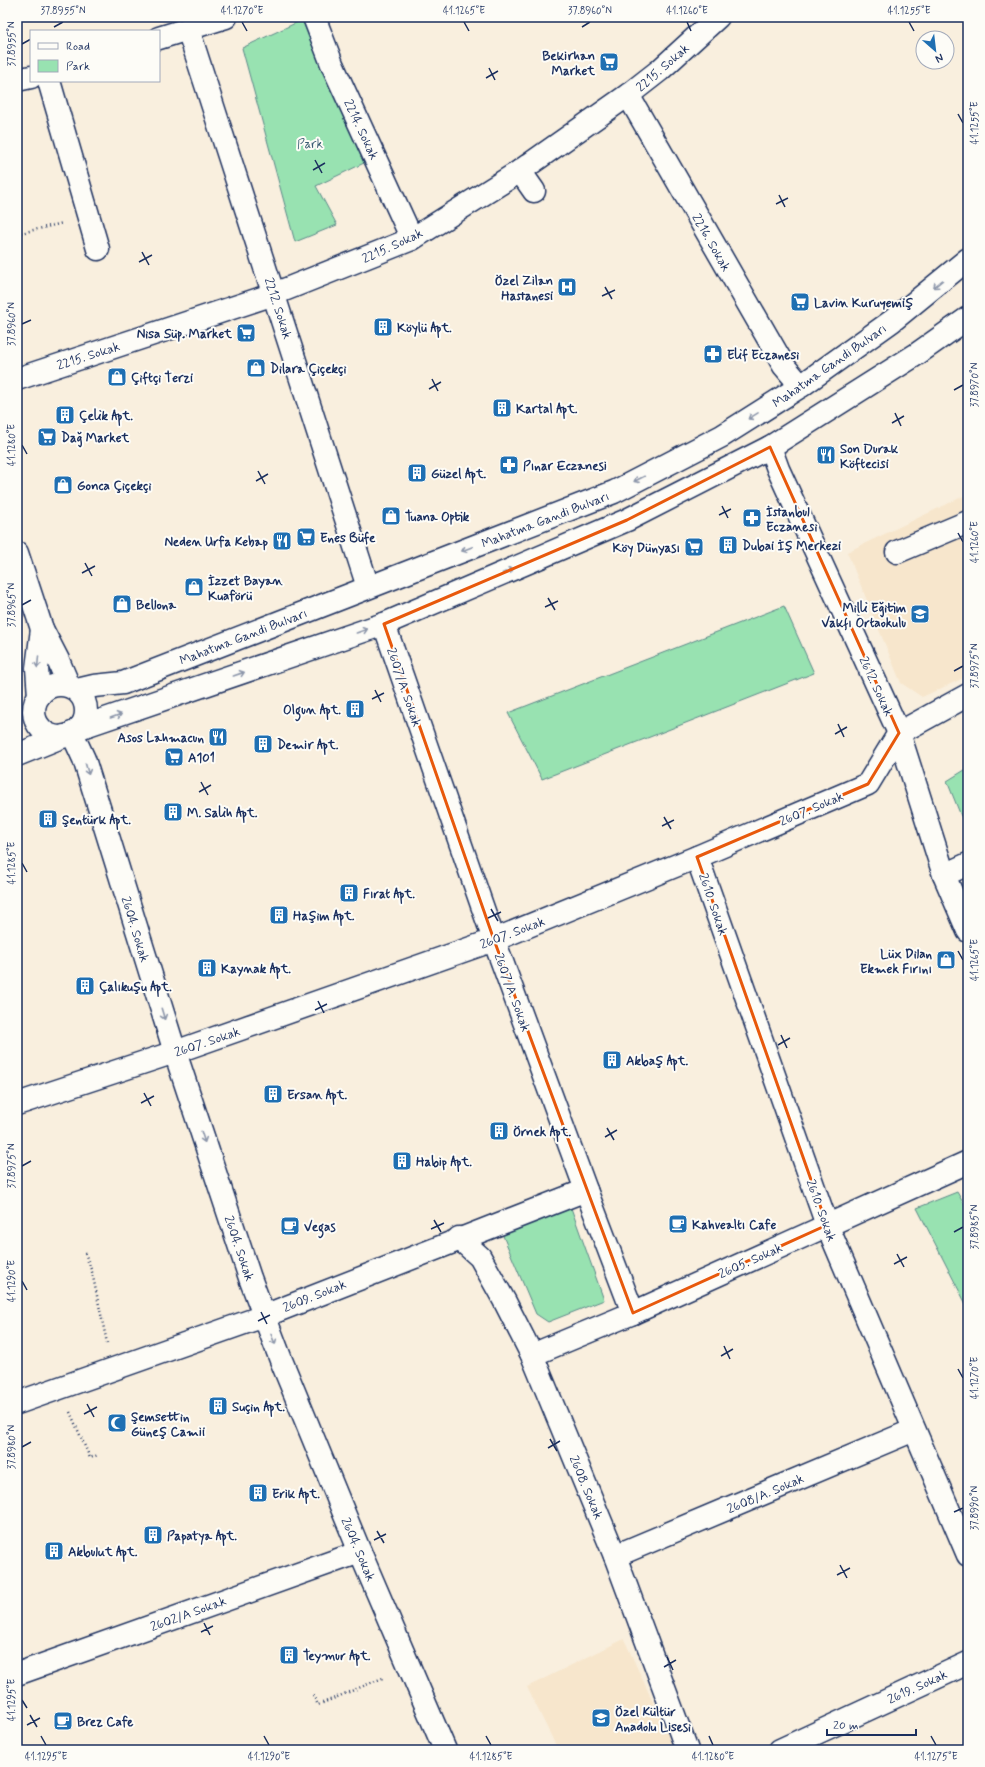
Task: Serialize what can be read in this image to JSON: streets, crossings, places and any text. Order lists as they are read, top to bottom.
{
  "streets": {
    "street": [
      "2215. Sokak",
      "2214. Sokak",
      "2216. Sokak",
      "2212. Sokak",
      "Mahatma Gandi Bulvarı",
      "2612. Sokak",
      "2607/A. Sokak",
      "2607. Sokak",
      "2610. Sokak",
      "2604. Sokak",
      "2605. Sokak",
      "2609. Sokak",
      "2608. Sokak",
      "2608/A. Sokak",
      "2602/A Sokak",
      "2619. Sokak"
    ]
  },
  "crossings": [
    ["2215. Sokak", "2214. Sokak"],
    ["2215. Sokak", "2216. Sokak"],
    ["2215. Sokak", "2212. Sokak"],
    ["2216. Sokak", "Mahatma Gandi Bulvarı"],
    ["2212. Sokak", "Mahatma Gandi Bulvarı"],
    ["Mahatma Gandi Bulvarı", "2604. Sokak"],
    ["2612. Sokak", "2607. Sokak"],
    ["2607/A. Sokak", "2607. Sokak"],
    ["2607/A. Sokak", "2605. Sokak"],
    ["2607/A. Sokak", "2609. Sokak"],
    ["2607. Sokak", "2610. Sokak"],
    ["2607. Sokak", "2604. Sokak"],
    ["2610. Sokak", "2605. Sokak"],
    ["2610. Sokak", "2608/A. Sokak"],
    ["2604. Sokak", "2609. Sokak"],
    ["2604. Sokak", "2602/A Sokak"],
    ["2605. Sokak", "2608. Sokak"],
    ["2609. Sokak", "2608. Sokak"],
    ["2608. Sokak", "2608/A. Sokak"]
  ],
  "one_way": ["2604. Sokak"],
  "parks": ["Park"],
  "places": {
    "supermarket": [
      "Bekirhan Market",
      "Lavin Kuruyemiş",
      "Nisa Süp. Market",
      "Dağ Market",
      "Enes Büfe",
      "Köy Dünyası",
      "A101"
    ],
    "hospital": ["Özel Zilan Hastanesi"],
    "building": [
      "Köylü Apt.",
      "Kartal Apt.",
      "Çelik Apt.",
      "Güzel Apt.",
      "Dubai İş Merkezi",
      "Olgun Apt.",
      "Demir Apt.",
      "M. Salih Apt.",
      "Şentürk Apt.",
      "Fırat Apt.",
      "Haşim Apt.",
      "Kaynak Apt.",
      "Çalıkuşu Apt.",
      "Akbaş Apt.",
      "Ersan Apt.",
      "Örnek Apt.",
      "Habip Apt.",
      "Suçin Apt.",
      "Erik Apt.",
      "Papatya Apt.",
      "Akbulut Apt.",
      "Teymur Apt."
    ],
    "pharmacy": ["Elif Eczanesi", "Pınar Eczanesi", "İstanbul Eczanesi"],
    "shop": [
      "Dilara Çiçekçi",
      "Çiftçi Terzi",
      "Gonca Çiçekçi",
      "Tuana Optik",
      "İzzet Bayan Kuaförü",
      "Bellona",
      "Lüx Dilan Ekmek Fırını"
    ],
    "restaurant": ["Son Durak Köftecisi", "Neden Urfa Kebap", "Asos Lahmacun"],
    "school or university": ["Milli Eğitim Vakfı Ortaokulu", "Özel Kültür Anadolu Lisesi"],
    "cafe": ["Kahvealtı Cafe", "Vegas", "Brez Cafe"],
    "mosque": ["Şemsettin Güneş Camii"]
  },
  "legend": ["Road", "Park"],
  "scale_bar": "20 m",
  "north": "bottom right",
  "coordinates": [
    "37.8955°N",
    "41.1270°E",
    "41.1265°E",
    "37.8960°N",
    "41.1260°E",
    "41.1255°E",
    "37.8970°N",
    "41.1280°E",
    "37.8965°N",
    "37.8975°N",
    "41.1285°E",
    "37.8985°N",
    "41.1290°E",
    "37.8980°N",
    "37.8990°N",
    "41.1295°E",
    "41.1275°E"
  ]
}
